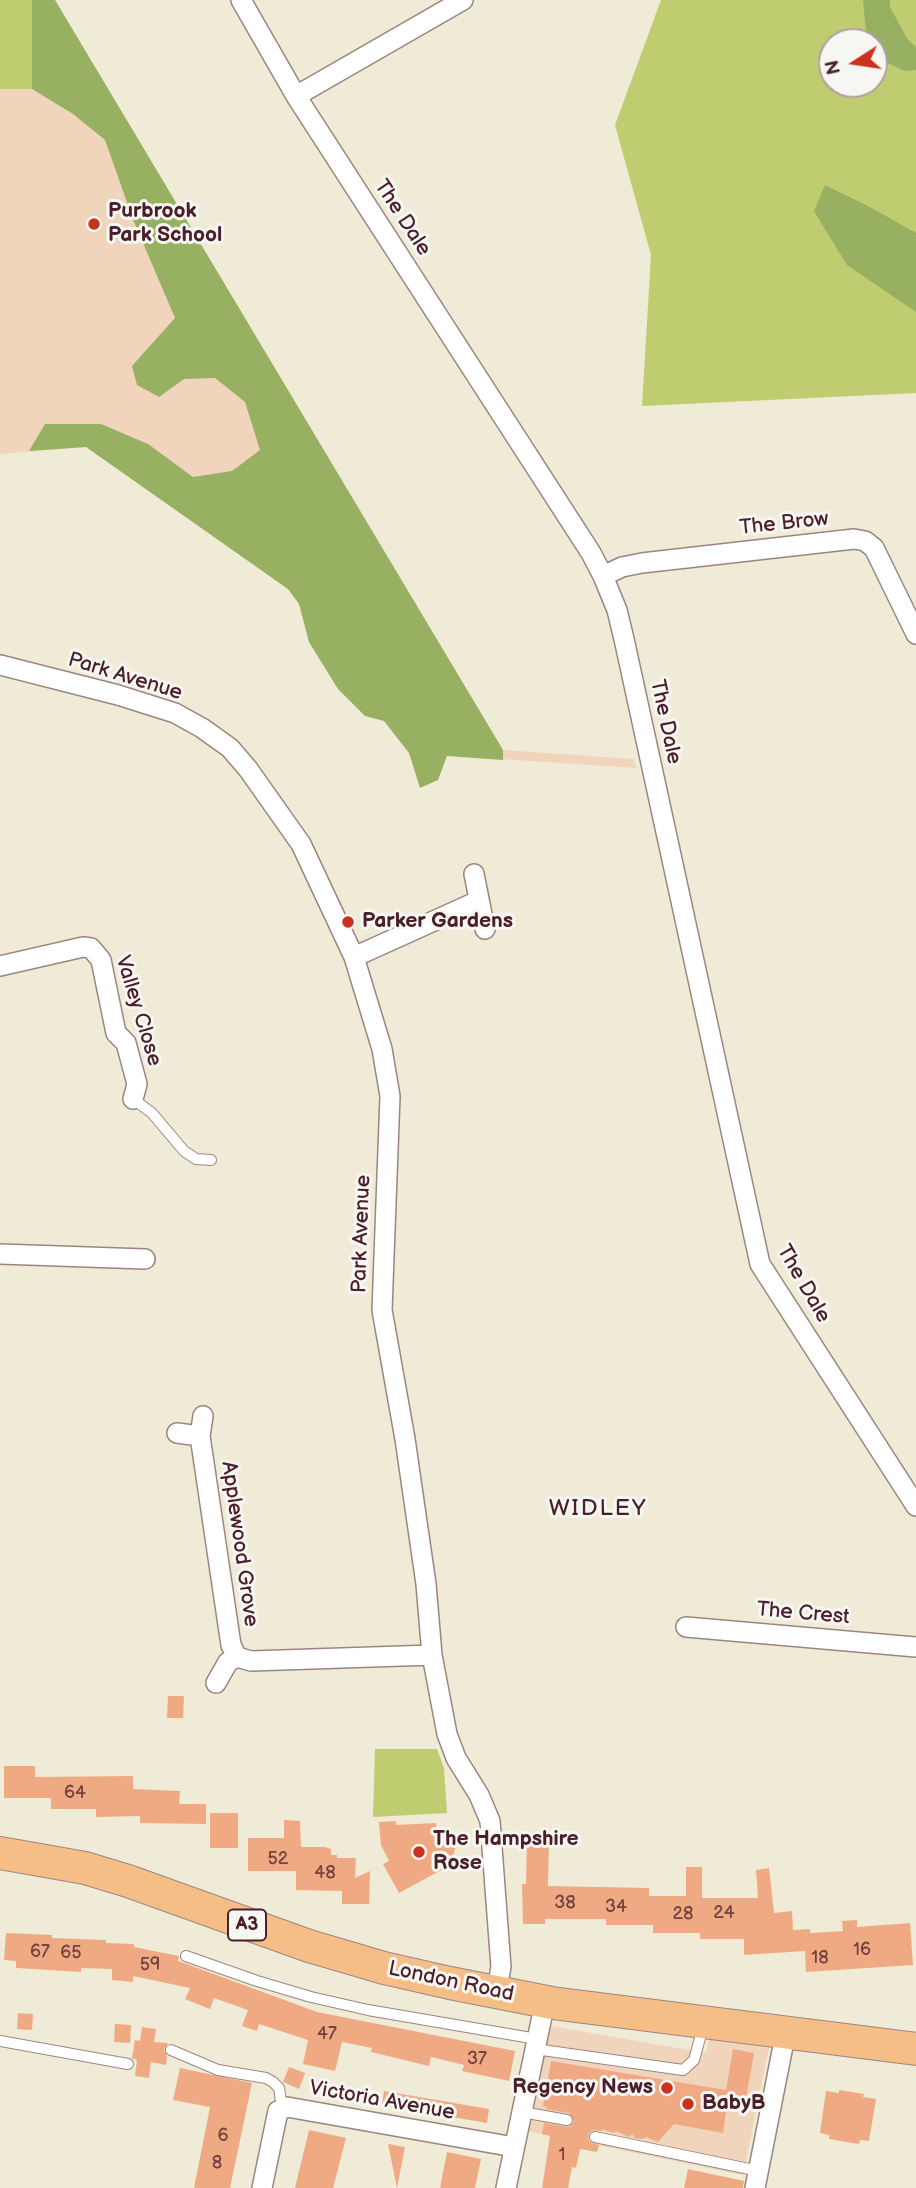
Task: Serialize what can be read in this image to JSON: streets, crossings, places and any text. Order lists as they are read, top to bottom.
{
  "streets": {
    "main road": ["A3", "London Road"],
    "street": [
      "The Dale",
      "The Brow",
      "Park Avenue",
      "Valley Close",
      "Applewood Grove",
      "The Crest",
      "Victoria Avenue"
    ]
  },
  "crossings": [
    ["The Dale", "The Brow"],
    ["Park Avenue", "Applewood Grove"],
    ["Park Avenue", "London Road"]
  ],
  "districts": ["WIDLEY"],
  "places": [
    "Purbrook Park School",
    "Parker Gardens",
    "The Hampshire Rose",
    "Regency News",
    "BabyB"
  ],
  "house_numbers": [
    "64",
    "52",
    "48",
    "38",
    "34",
    "24",
    "28",
    "16",
    "67",
    "65",
    "18",
    "59",
    "47",
    "37",
    "6",
    "1",
    "8"
  ],
  "north": "left"
}
